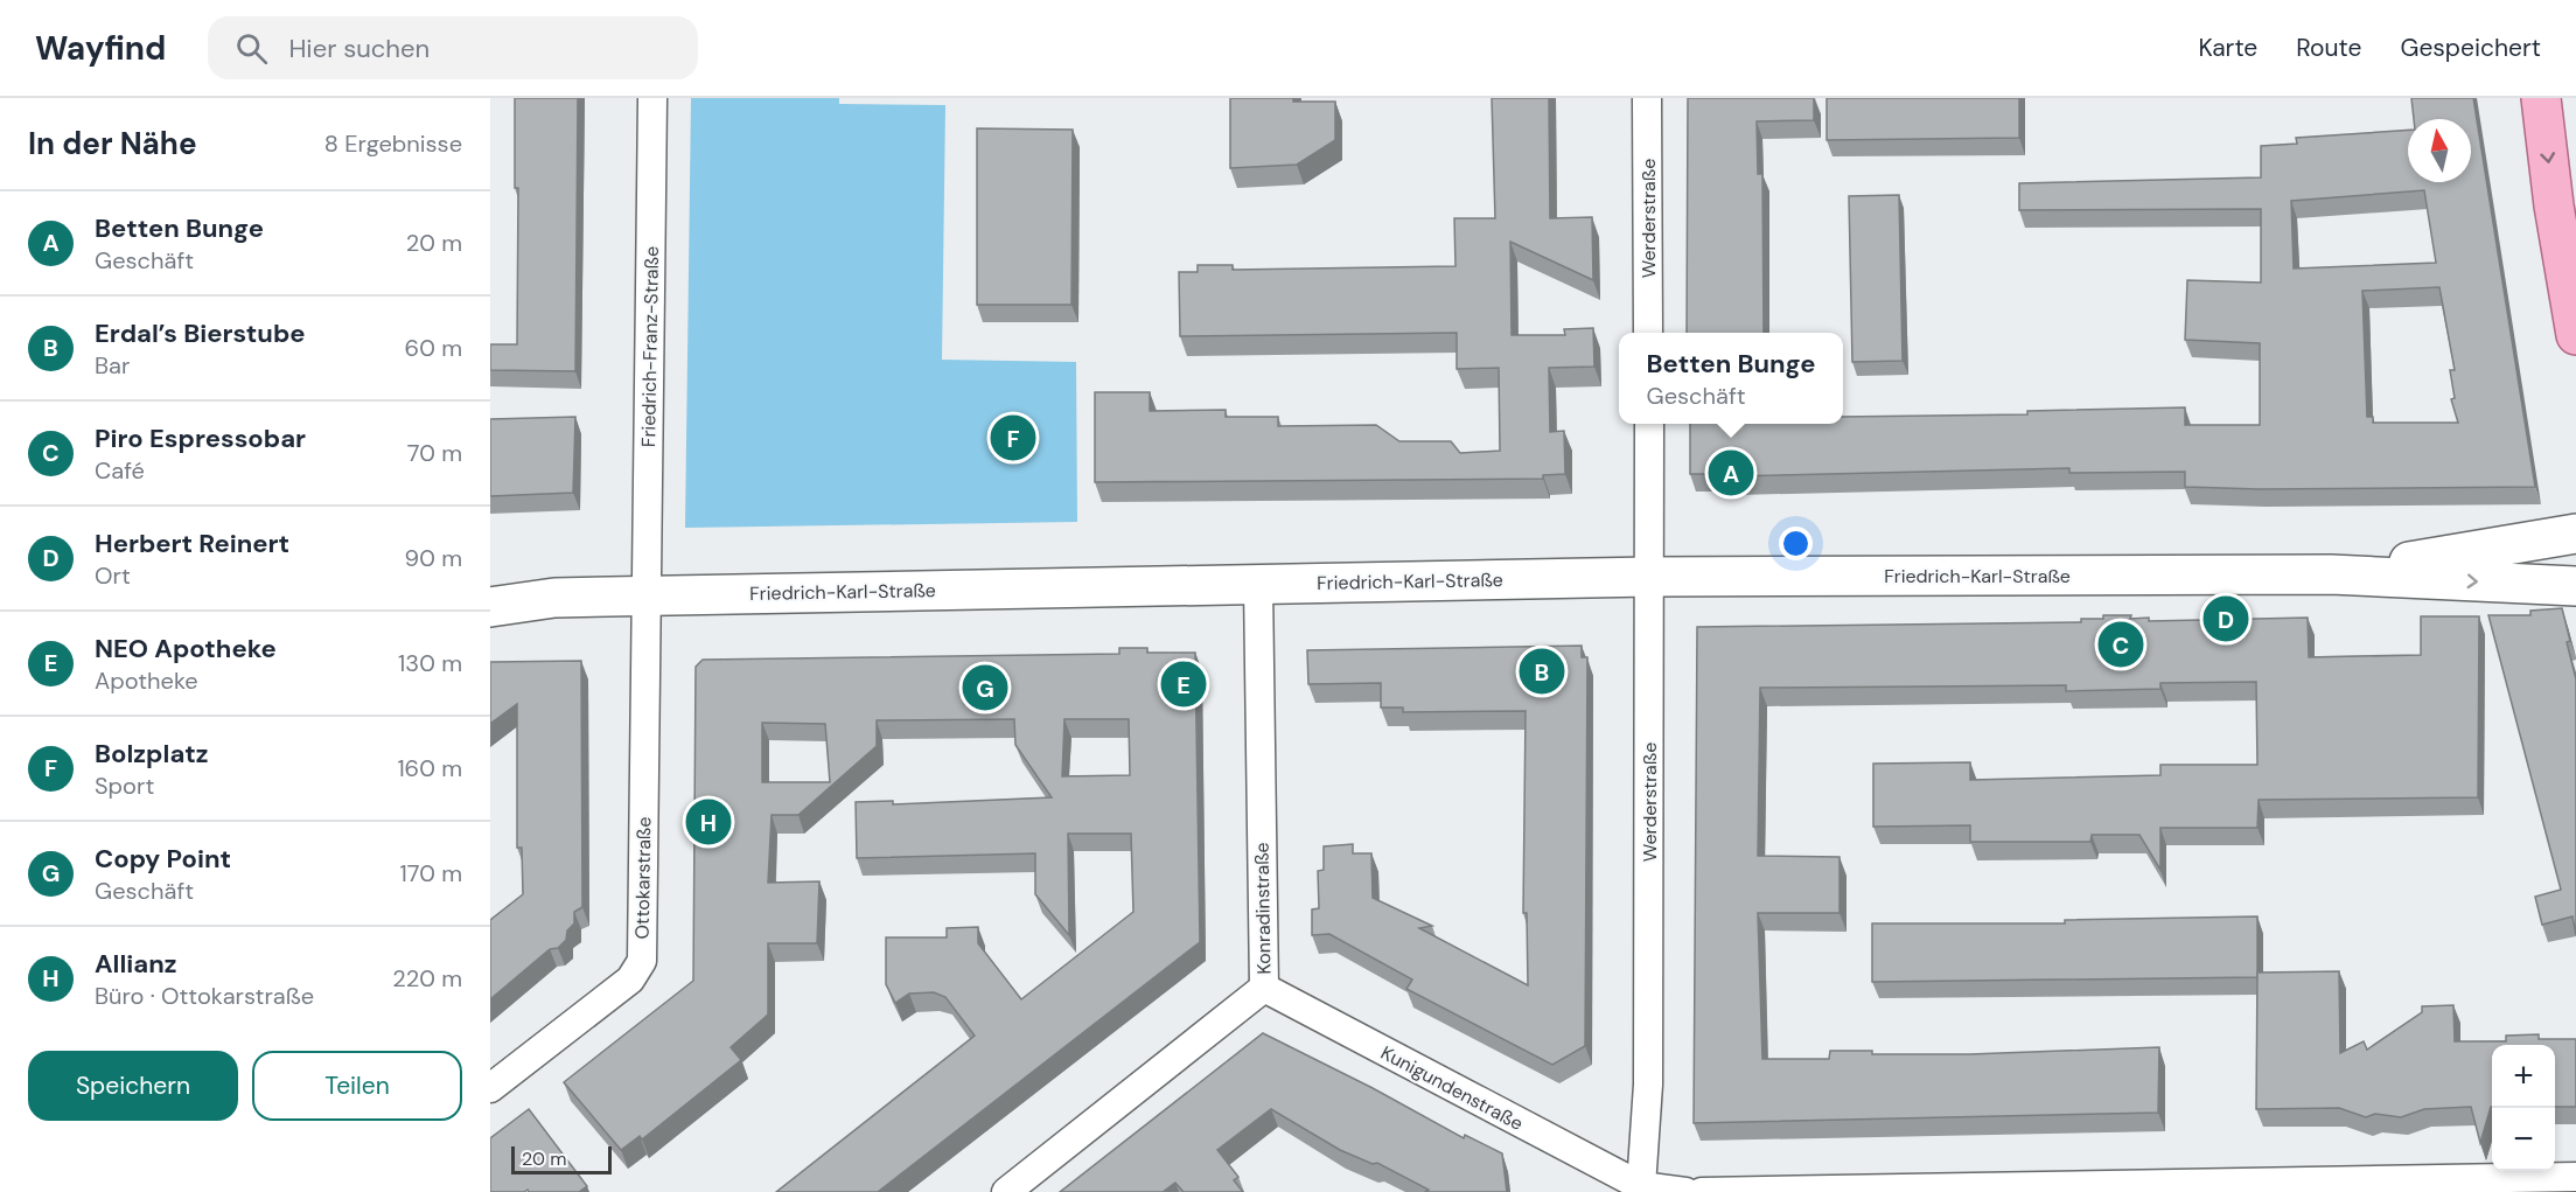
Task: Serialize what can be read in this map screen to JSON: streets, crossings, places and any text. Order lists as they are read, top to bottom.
{
  "streets": {
    "main road": ["Friedrich-Karl-Straße"],
    "street": [
      "Werderstraße",
      "Friedrich-Franz-Straße",
      "Ottokarstraße",
      "Konradinstraße",
      "Kunigundenstraße"
    ]
  },
  "crossings": [
    ["Werderstraße", "Friedrich-Karl-Straße"],
    ["Werderstraße", "Kunigundenstraße"],
    ["Friedrich-Franz-Straße", "Friedrich-Karl-Straße"],
    ["Friedrich-Franz-Straße", "Ottokarstraße"],
    ["Friedrich-Karl-Straße", "Ottokarstraße"],
    ["Friedrich-Karl-Straße", "Konradinstraße"],
    ["Konradinstraße", "Kunigundenstraße"]
  ],
  "scale_bar": "20 m",
  "north": "top",
  "page": {
    "header": "Wayfind",
    "search": "Hier suchen",
    "nav": ["Karte", "Route", "Gespeichert"],
    "heading": ["In der Nähe", "8 Ergebnisse"],
    "list": [
      {
        "mark": "A",
        "name": "Betten Bunge",
        "note": "Geschäft",
        "value": "20 m"
      },
      {
        "mark": "B",
        "name": "Erdal’s Bierstube",
        "note": "Bar",
        "value": "60 m"
      },
      {
        "mark": "C",
        "name": "Piro Espressobar",
        "note": "Café",
        "value": "70 m"
      },
      {
        "mark": "D",
        "name": "Herbert Reinert",
        "note": "Ort",
        "value": "90 m"
      },
      {
        "mark": "E",
        "name": "NEO Apotheke",
        "note": "Apotheke",
        "value": "130 m"
      },
      {
        "mark": "F",
        "name": "Bolzplatz",
        "note": "Sport",
        "value": "160 m"
      },
      {
        "mark": "G",
        "name": "Copy Point",
        "note": "Geschäft",
        "value": "170 m"
      },
      {
        "mark": "H",
        "name": "Allianz",
        "note": "Büro · Ottokarstraße",
        "value": "220 m"
      }
    ],
    "popup": ["Betten Bunge", "Geschäft"],
    "pins": [
      "F",
      "A",
      "D",
      "C",
      "B",
      "E",
      "G",
      "H"
    ],
    "buttons": ["Speichern", "Teilen"],
    "map_buttons": ["+", "−"],
    "scale": "20 m"
  }
}
